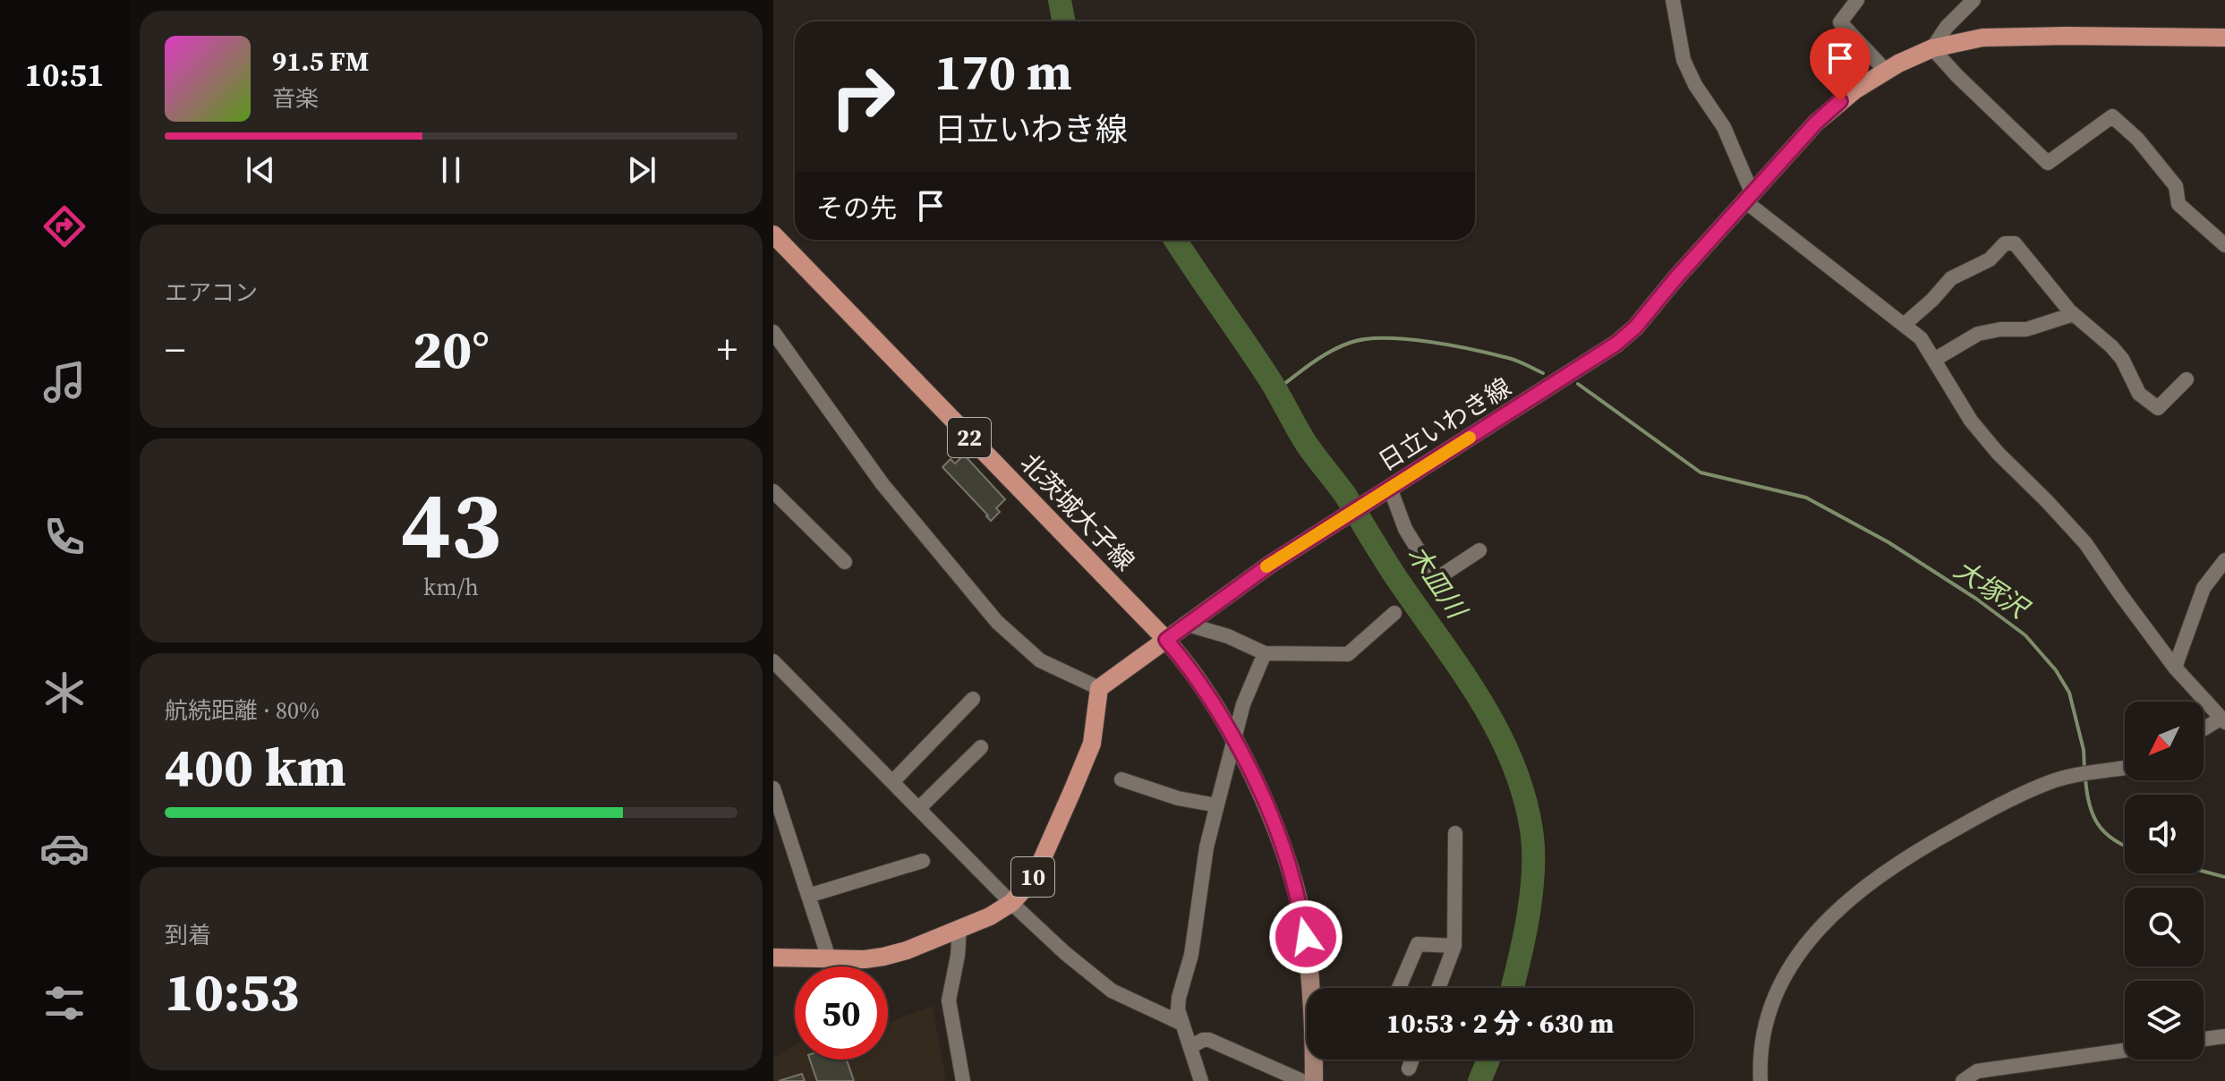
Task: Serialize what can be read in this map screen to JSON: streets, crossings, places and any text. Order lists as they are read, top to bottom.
{
  "streets": {
    "main road": [
      "日立いわき線",
      "22",
      "北茨城大子線",
      "10"
    ]
  },
  "crossings": [
    ["日立いわき線", "北茨城大子線"],
    ["日立いわき線", "10"]
  ],
  "water": ["木皿川", "大塚沢"],
  "north": "bottom left",
  "page": {
    "tabs": "10:51",
    "turn": ["170 m", "日立いわき線"],
    "song": ["91.5 FM", "音楽"],
    "then": "その先",
    "tile": [
      "エアコン",
      ["43", "km/h"],
      ["航続距離 · 80%", "400 km"],
      ["到着", "10:53"]
    ],
    "heat": ["−", "20°", "+"],
    "limit": "50",
    "trip": "10:53 · 2 分 · 630 m"
  }
}
